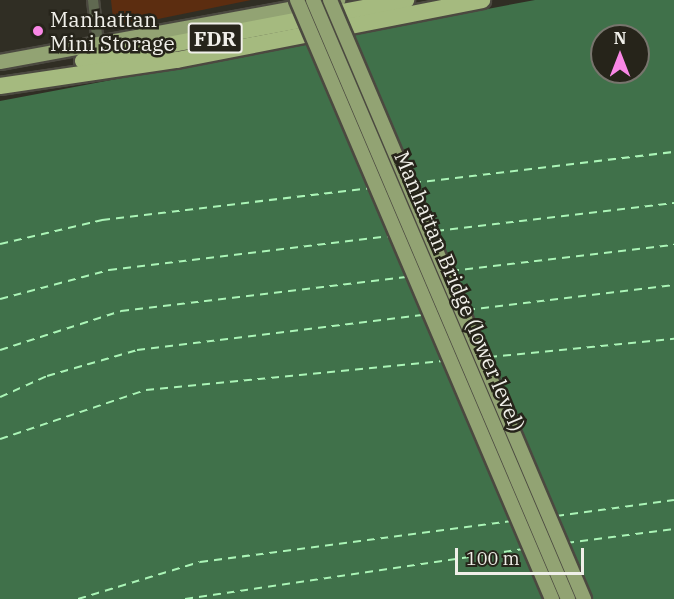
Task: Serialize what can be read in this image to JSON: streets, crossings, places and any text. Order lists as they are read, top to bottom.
{
  "streets": {
    "highway": ["FDR"],
    "main road": ["Manhattan Bridge (lower level)"]
  },
  "places": ["Manhattan Mini Storage"],
  "scale_bar": "100 m",
  "north": "top"
}
